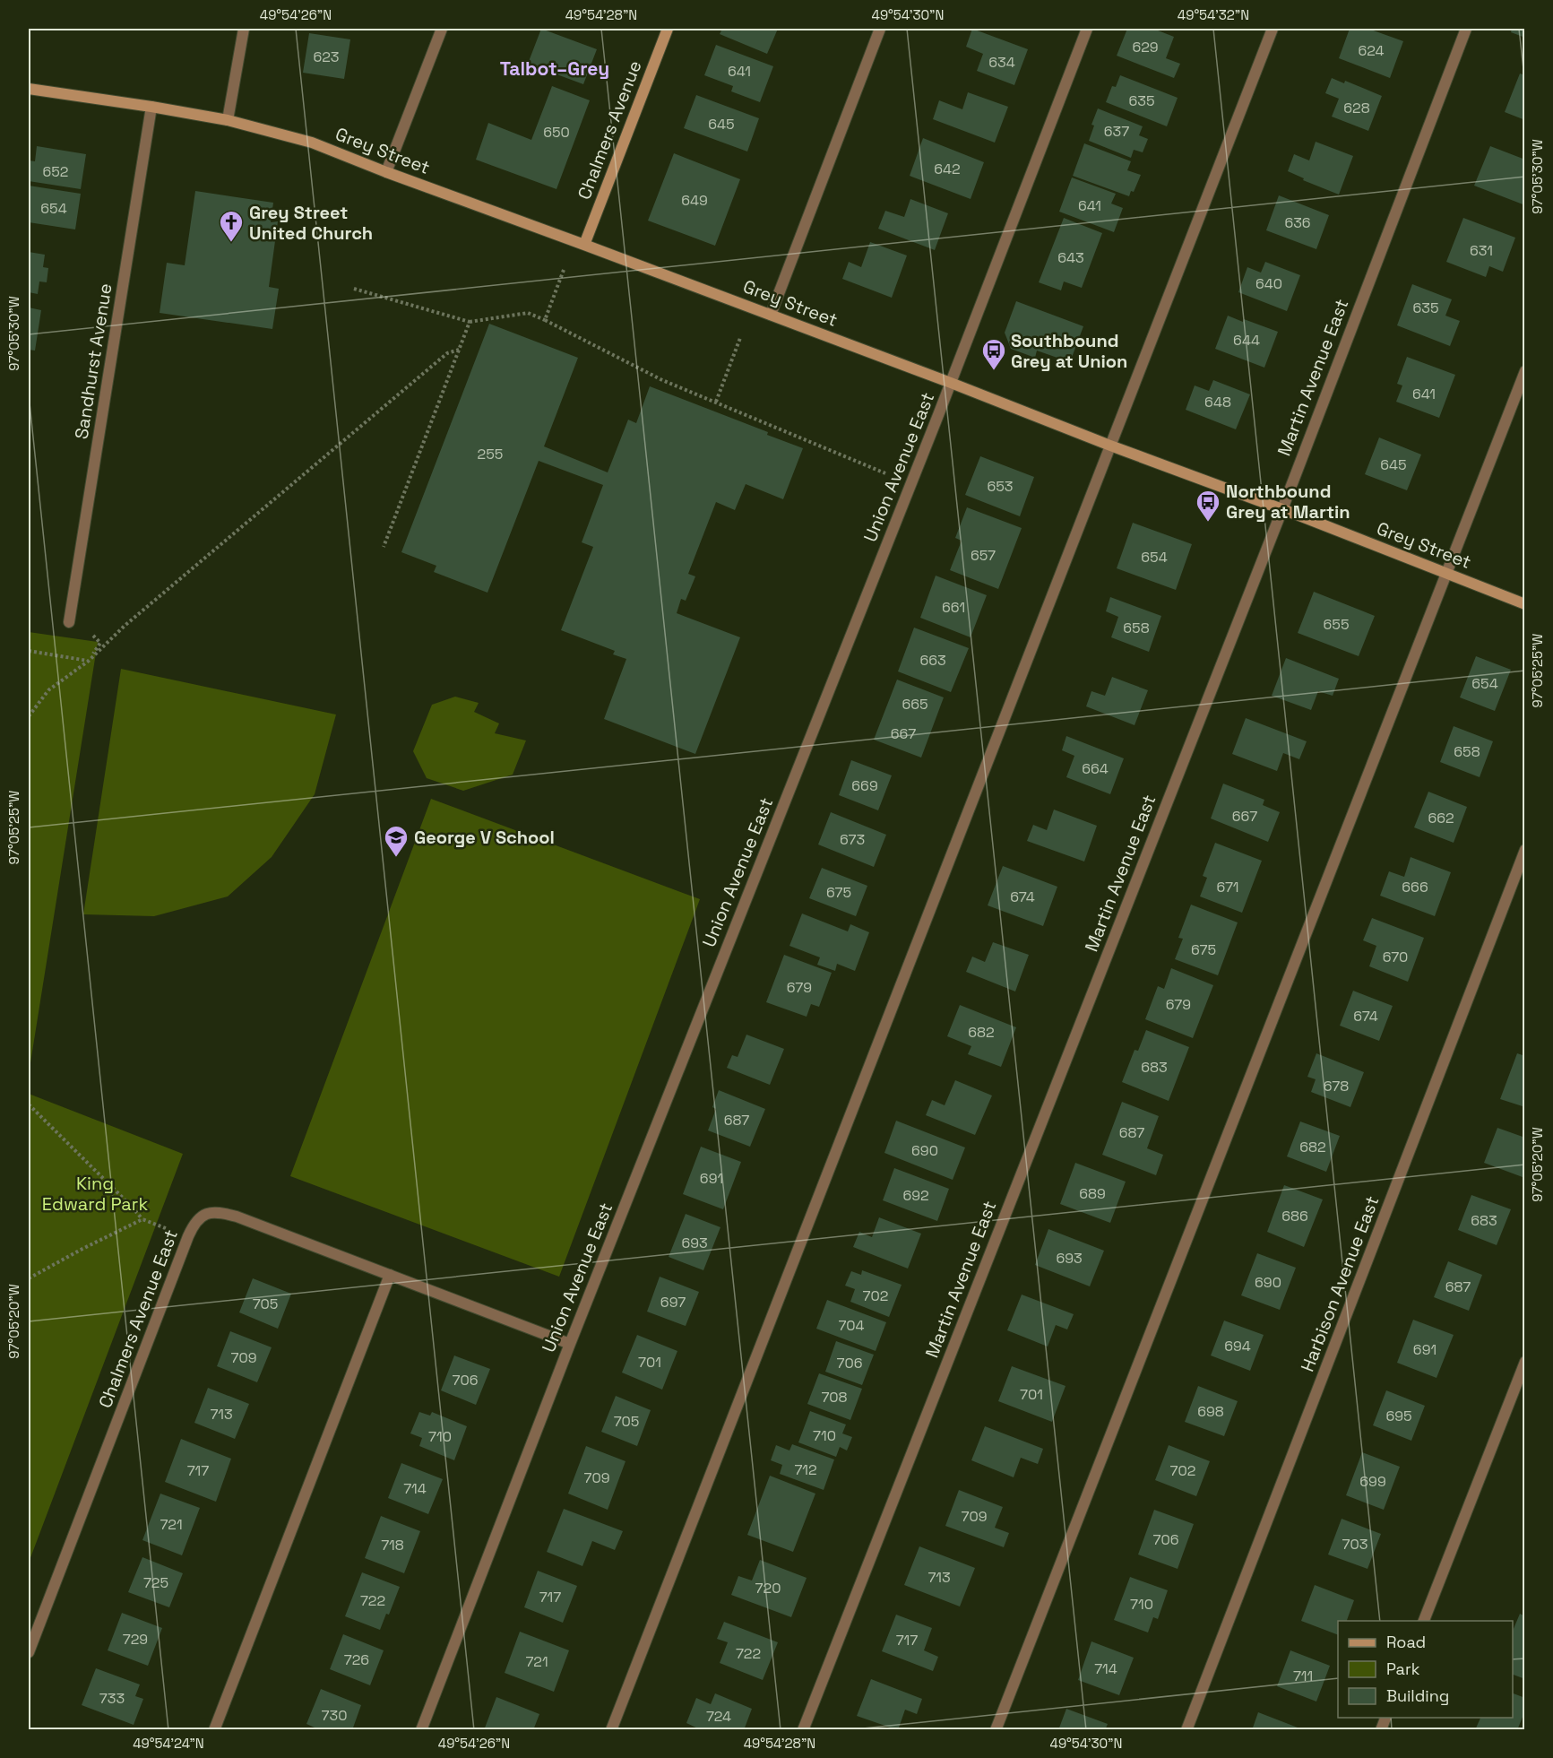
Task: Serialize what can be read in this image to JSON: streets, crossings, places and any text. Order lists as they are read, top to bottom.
{
  "streets": {
    "street": [
      "Chalmers Avenue",
      "Grey Street",
      "Sandhurst Avenue",
      "Martin Avenue East",
      "Union Avenue East",
      "Harbison Avenue East",
      "Chalmers Avenue East"
    ]
  },
  "crossings": [
    ["Chalmers Avenue", "Grey Street"],
    ["Grey Street", "Sandhurst Avenue"],
    ["Grey Street", "Martin Avenue East"],
    ["Grey Street", "Union Avenue East"],
    ["Union Avenue East", "Chalmers Avenue East"]
  ],
  "districts": ["Talbot–Grey"],
  "parks": ["King Edward Park"],
  "places": {
    "church": ["Grey Street United Church"],
    "bus stop": ["Southbound Grey at Union", "Northbound Grey at Martin"],
    "school or university": ["George V School"]
  },
  "house_numbers": [
    "629",
    "624",
    "623",
    "634",
    "641",
    "635",
    "628",
    "645",
    "637",
    "650",
    "642",
    "652",
    "649",
    "641",
    "654",
    "636",
    "631",
    "643",
    "640",
    "635",
    "644",
    "641",
    "648",
    "255",
    "645",
    "653",
    "657",
    "654",
    "661",
    "655",
    "658",
    "663",
    "654",
    "665",
    "667",
    "658",
    "664",
    "669",
    "667",
    "662",
    "673",
    "671",
    "666",
    "675",
    "674",
    "675",
    "670",
    "679",
    "679",
    "674",
    "682",
    "683",
    "678",
    "687",
    "687",
    "682",
    "690",
    "691",
    "689",
    "692",
    "686",
    "683",
    "693",
    "693",
    "690",
    "687",
    "702",
    "697",
    "705",
    "704",
    "694",
    "691",
    "709",
    "701",
    "706",
    "706",
    "701",
    "708",
    "698",
    "713",
    "695",
    "705",
    "710",
    "710",
    "712",
    "717",
    "702",
    "709",
    "699",
    "714",
    "709",
    "721",
    "706",
    "703",
    "718",
    "713",
    "725",
    "720",
    "717",
    "722",
    "710",
    "729",
    "717",
    "722",
    "726",
    "721",
    "714",
    "711",
    "733",
    "730",
    "724"
  ],
  "legend": ["Road", "Park", "Building"],
  "coordinates": [
    "49°54'26\"N",
    "49°54'28\"N",
    "49°54'30\"N",
    "49°54'32\"N",
    "97°05'30\"W",
    "97°05'25\"W",
    "97°05'20\"W",
    "49°54'24\"N"
  ]
}
